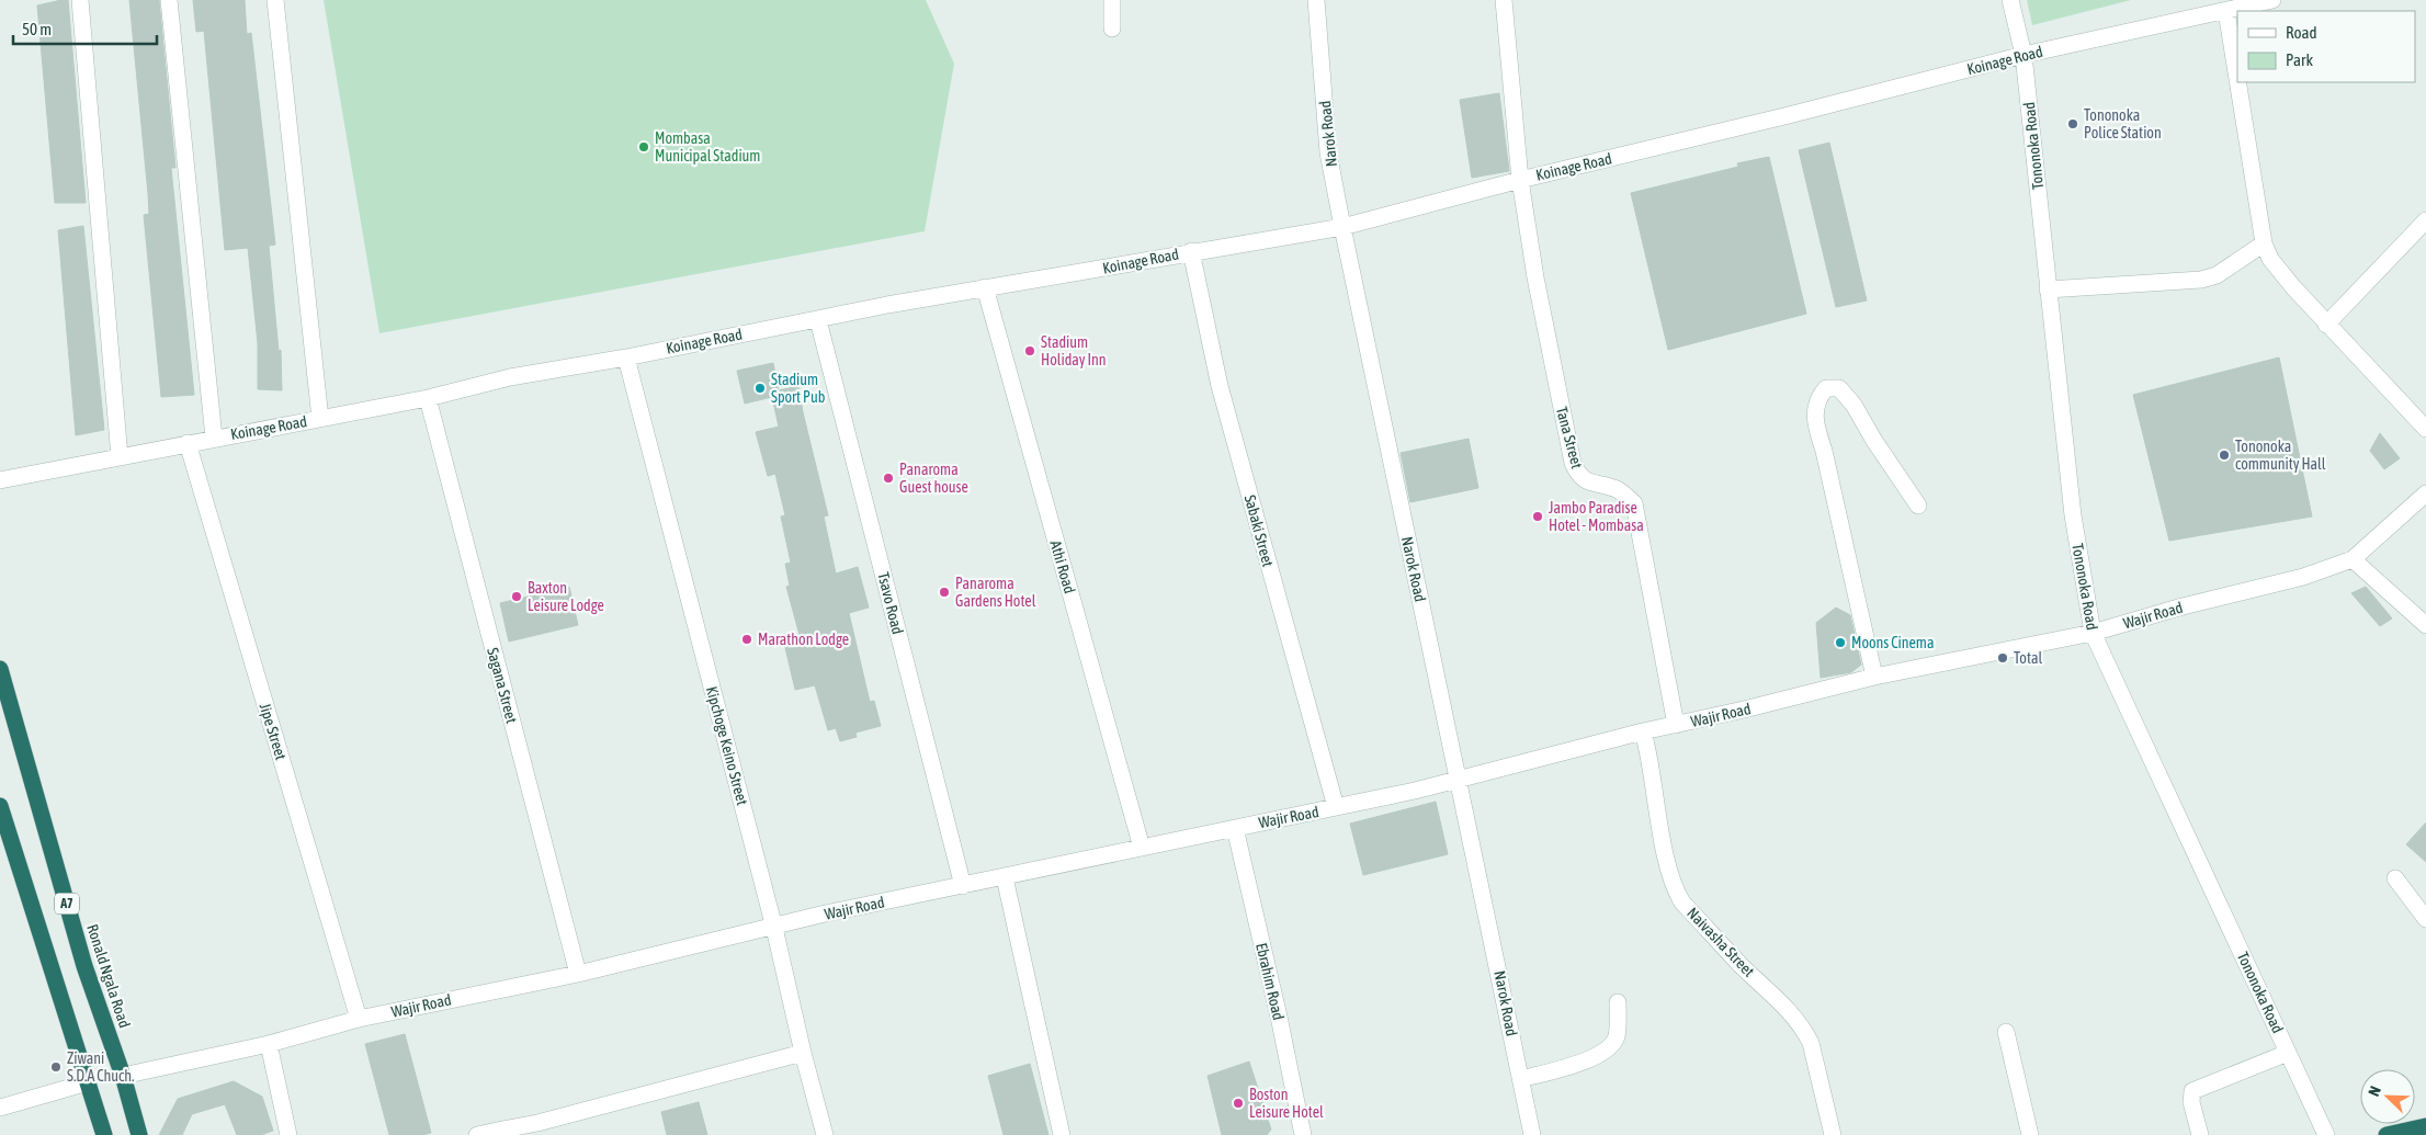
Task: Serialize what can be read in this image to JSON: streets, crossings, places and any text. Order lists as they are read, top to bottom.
{
  "streets": {
    "highway": ["A7", "Ronald Ngala Road"],
    "street": [
      "Koinage Road",
      "Narok Road",
      "Tononoka Road",
      "Tana Street",
      "Sabaki Street",
      "Athi Road",
      "Tsavo Road",
      "Wajir Road",
      "Sagana Street",
      "Jipe Street",
      "Kipchoge Keino Street",
      "Naivasha Street",
      "Ebrahim Road"
    ]
  },
  "crossings": [
    ["Koinage Road", "Narok Road"],
    ["Koinage Road", "Tononoka Road"],
    ["Koinage Road", "Tana Street"],
    ["Koinage Road", "Sabaki Street"],
    ["Koinage Road", "Athi Road"],
    ["Koinage Road", "Tsavo Road"],
    ["Koinage Road", "Sagana Street"],
    ["Koinage Road", "Jipe Street"],
    ["Koinage Road", "Kipchoge Keino Street"],
    ["Narok Road", "Wajir Road"],
    ["Tononoka Road", "Wajir Road"],
    ["Tana Street", "Wajir Road"],
    ["Sabaki Street", "Wajir Road"],
    ["Athi Road", "Wajir Road"],
    ["Tsavo Road", "Wajir Road"],
    ["Wajir Road", "Sagana Street"],
    ["Wajir Road", "Jipe Street"],
    ["Wajir Road", "Kipchoge Keino Street"],
    ["Wajir Road", "Naivasha Street"],
    ["Wajir Road", "Ronald Ngala Road"],
    ["Wajir Road", "Ebrahim Road"]
  ],
  "places": [
    "Tononoka Police Station",
    "Mombasa Municipal Stadium",
    "Stadium Holiday Inn",
    "Stadium Sport Pub",
    "Tononoka community Hall",
    "Panaroma Guest house",
    "Jambo Paradise Hotel - Mombasa",
    "Panaroma Gardens Hotel",
    "Baxton Leisure Lodge",
    "Marathon Lodge",
    "Moons Cinema",
    "Total",
    "Ziwani S.D.A Chuch.",
    "Boston Leisure Hotel"
  ],
  "legend": ["Road", "Park"],
  "scale_bar": "50 m",
  "north": "top left"
}
